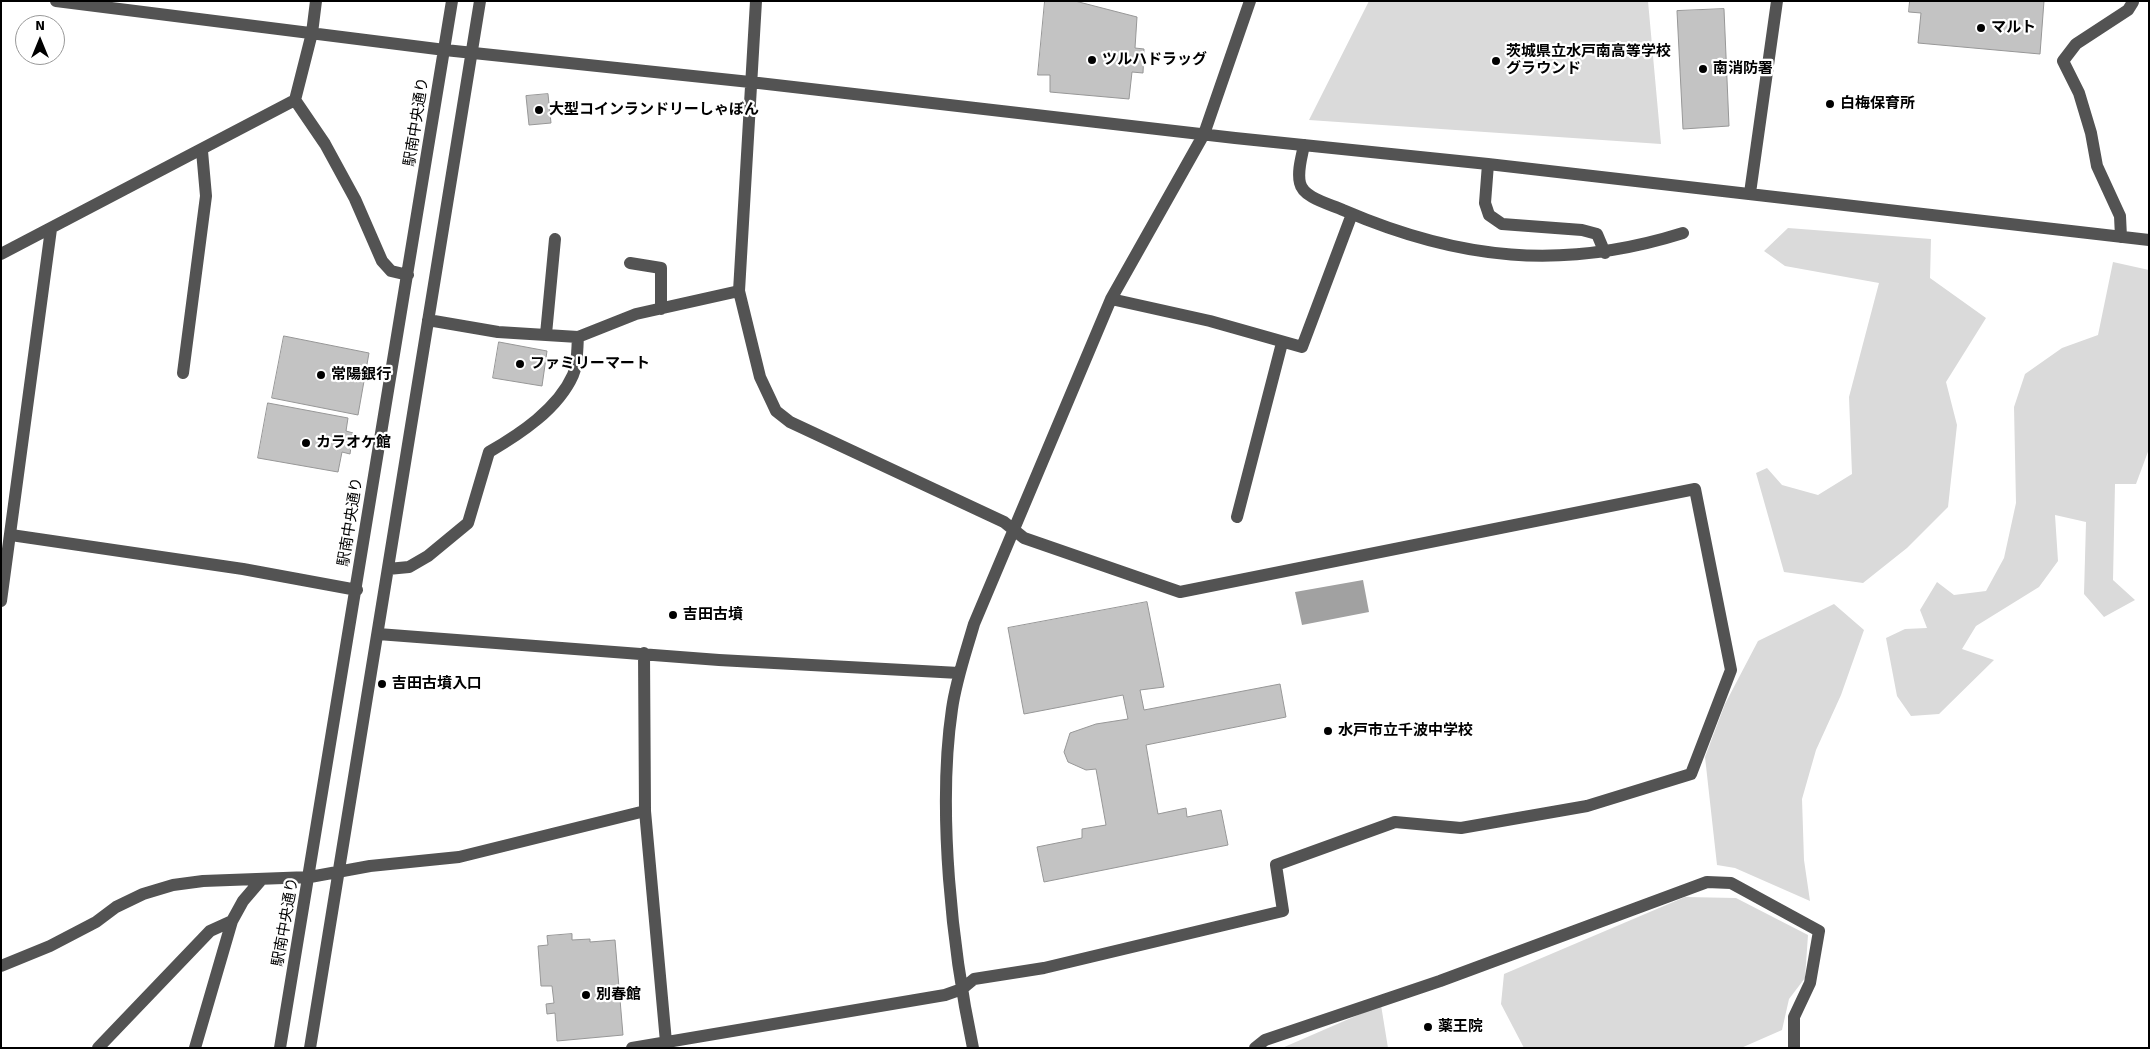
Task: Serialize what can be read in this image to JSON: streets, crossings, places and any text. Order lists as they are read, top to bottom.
{
  "streets": {
    "street": ["駅南中央通り"]
  },
  "places": [
    "マルト",
    "ツルハドラッグ",
    "茨城県立水戸南高等学校 グラウンド",
    "南消防署",
    "白梅保育所",
    "大型コインランドリーしゃぼん",
    "ファミリーマート",
    "常陽銀行",
    "カラオケ館",
    "吉田古墳",
    "吉田古墳入口",
    "水戸市立千波中学校",
    "別春館",
    "薬王院"
  ],
  "north": "top"
}
